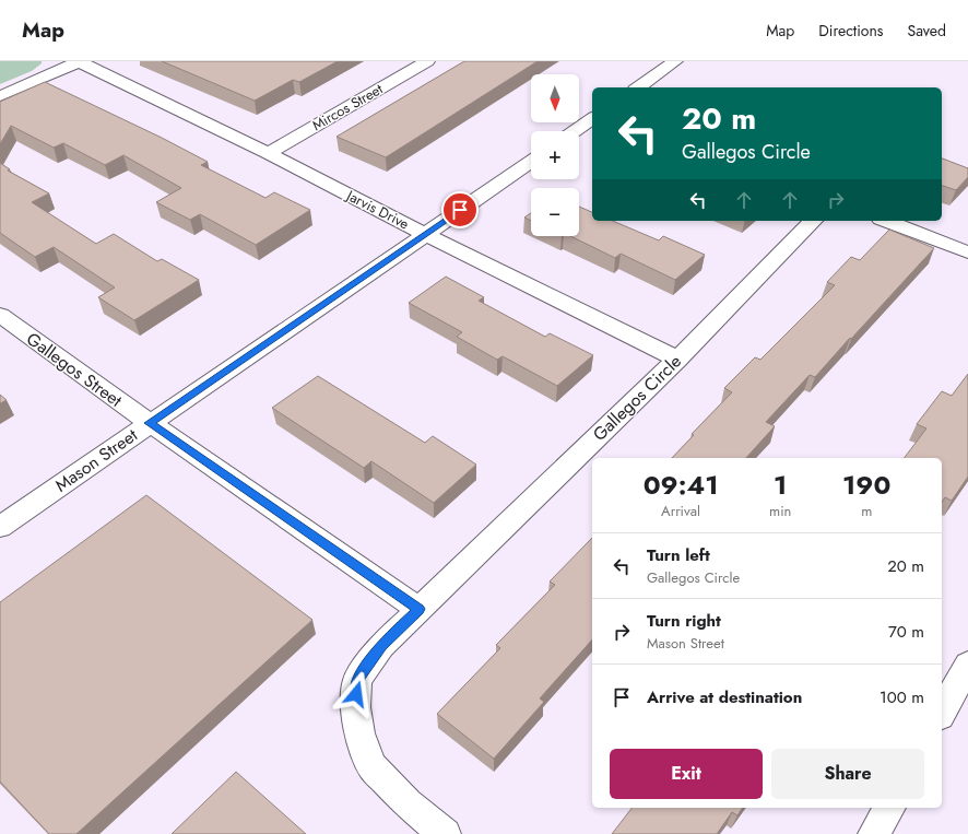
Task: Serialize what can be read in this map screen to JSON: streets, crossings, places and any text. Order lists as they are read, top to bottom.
{
  "streets": {
    "street": [
      "Mircos Street",
      "Jarvis Drive",
      "Gallegos Street",
      "Gallegos Circle",
      "Mason Street"
    ]
  },
  "crossings": [
    ["Mircos Street", "Jarvis Drive"],
    ["Jarvis Drive", "Gallegos Circle"],
    ["Jarvis Drive", "Mason Street"],
    ["Gallegos Street", "Mason Street"]
  ],
  "north": "bottom",
  "page": {
    "header": "Map",
    "nav": ["Map", "Directions", "Saved"],
    "map_buttons": ["+", "−"],
    "turn": ["20 m", "Gallegos Circle"],
    "eta": [
      "09:41",
      "Arrival",
      "1",
      "min",
      "190",
      "m"
    ],
    "list": [
      {
        "name": "Turn left",
        "note": "Gallegos Circle",
        "value": "20 m"
      },
      {
        "name": "Turn right",
        "note": "Mason Street",
        "value": "70 m"
      },
      {
        "name": "Arrive at destination",
        "value": "100 m"
      }
    ],
    "buttons": ["Exit", "Share"]
  }
}
